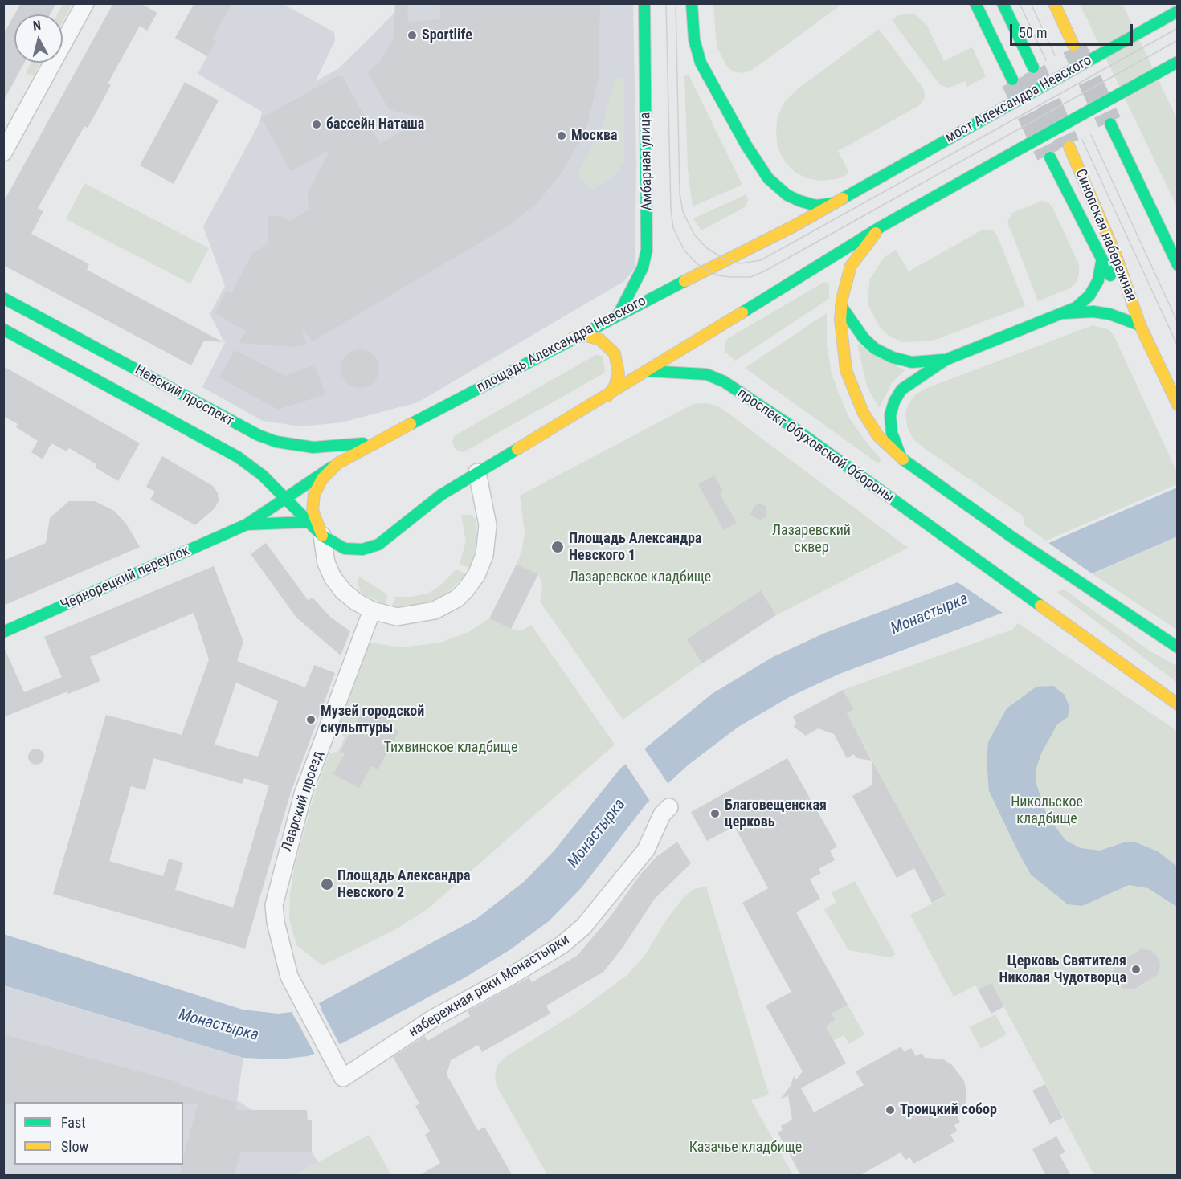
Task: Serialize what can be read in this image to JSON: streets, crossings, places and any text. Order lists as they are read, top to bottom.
{
  "streets": {
    "main road": [
      "мост Александра Невского",
      "Амбарная улица",
      "Синопская набережная",
      "площадь Александра Невского",
      "Невский проспект",
      "проспект Обуховской Обороны",
      "Чернорецкий переулок"
    ],
    "street": ["Лаврский проезд", "набережная реки Монастырки"]
  },
  "crossings": [
    ["мост Александра Невского", "площадь Александра Невского"],
    ["Амбарная улица", "площадь Александра Невского"],
    ["площадь Александра Невского", "Невский проспект"],
    ["площадь Александра Невского", "Чернорецкий переулок"],
    ["площадь Александра Невского", "Лаврский проезд"],
    ["Невский проспект", "Чернорецкий переулок"],
    ["Лаврский проезд", "набережная реки Монастырки"]
  ],
  "water": ["Монастырка"],
  "parks": [
    "Лазаревский сквер",
    "Лазаревское кладбище",
    "Тихвинское кладбище",
    "Никольское кладбище",
    "Казачье кладбище"
  ],
  "places": [
    "Sportlife",
    "бассейн Наташа",
    "Москва",
    "Площадь Александра Невского 1",
    "Музей городской скульптуры",
    "Благовещенская церковь",
    "Площадь Александра Невского 2",
    "Церковь Святителя Николая Чудотворца",
    "Троицкий собор"
  ],
  "legend": ["Fast", "Slow"],
  "scale_bar": "50 m",
  "north": "top"
}
